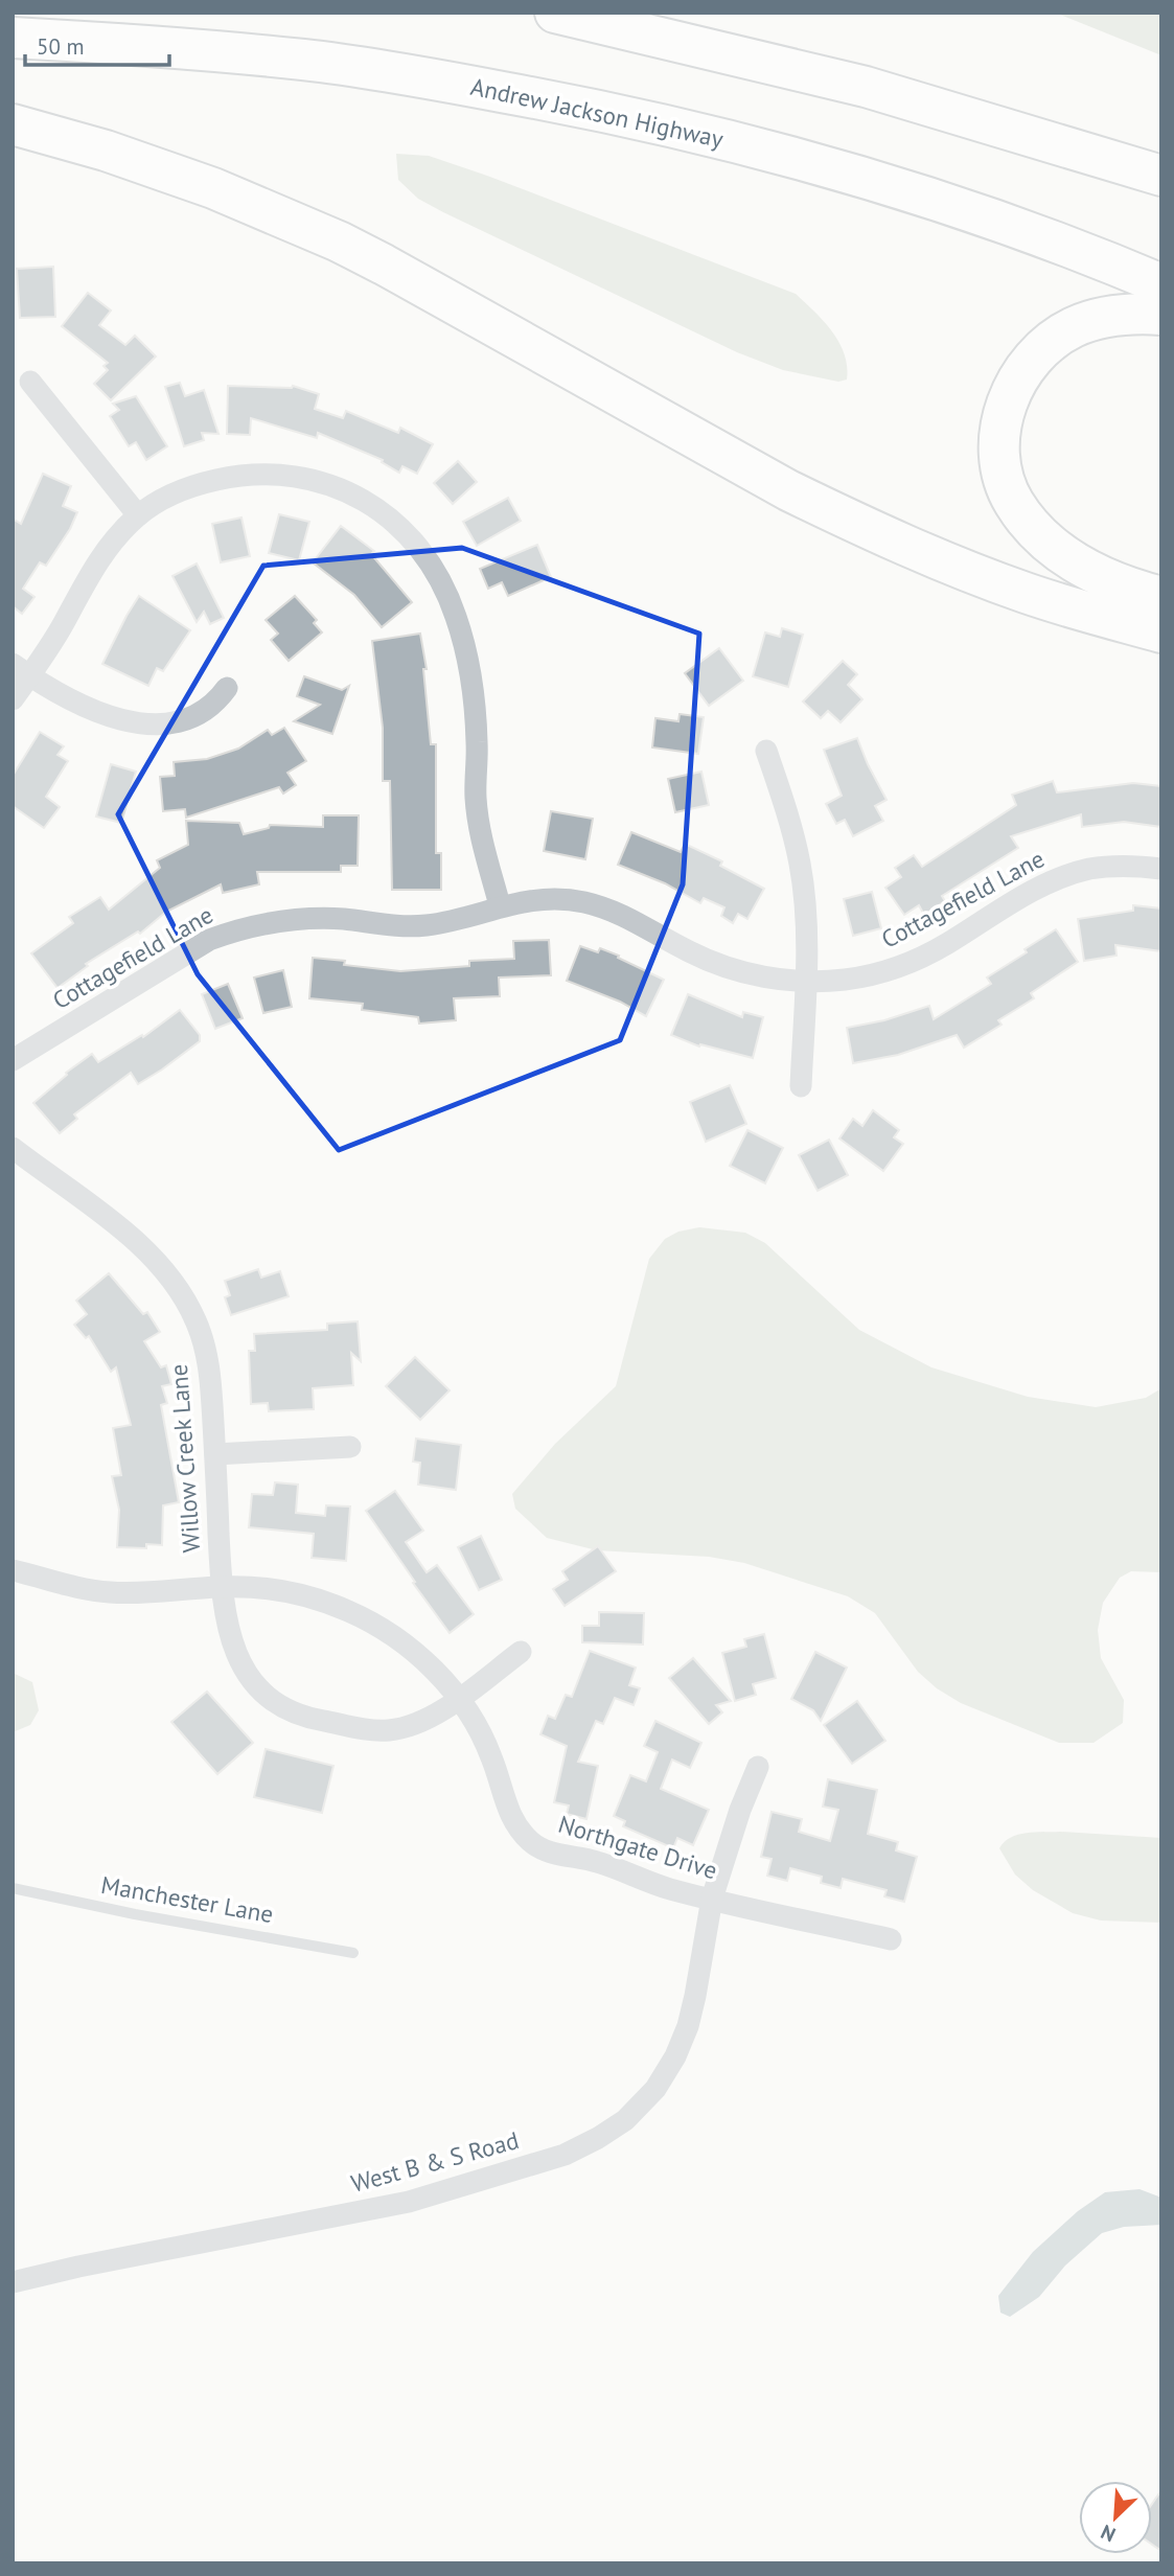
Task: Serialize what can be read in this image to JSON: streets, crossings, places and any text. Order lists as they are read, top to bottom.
{
  "streets": {
    "highway": ["Andrew Jackson Highway"],
    "street": [
      "Cottagefield Lane",
      "Willow Creek Lane",
      "Northgate Drive",
      "West B & S Road"
    ],
    "lane": ["Manchester Lane"]
  },
  "crossings": [
    ["Willow Creek Lane", "Northgate Drive"],
    ["Northgate Drive", "West B & S Road"]
  ],
  "scale_bar": "50 m",
  "north": "bottom left"
}
